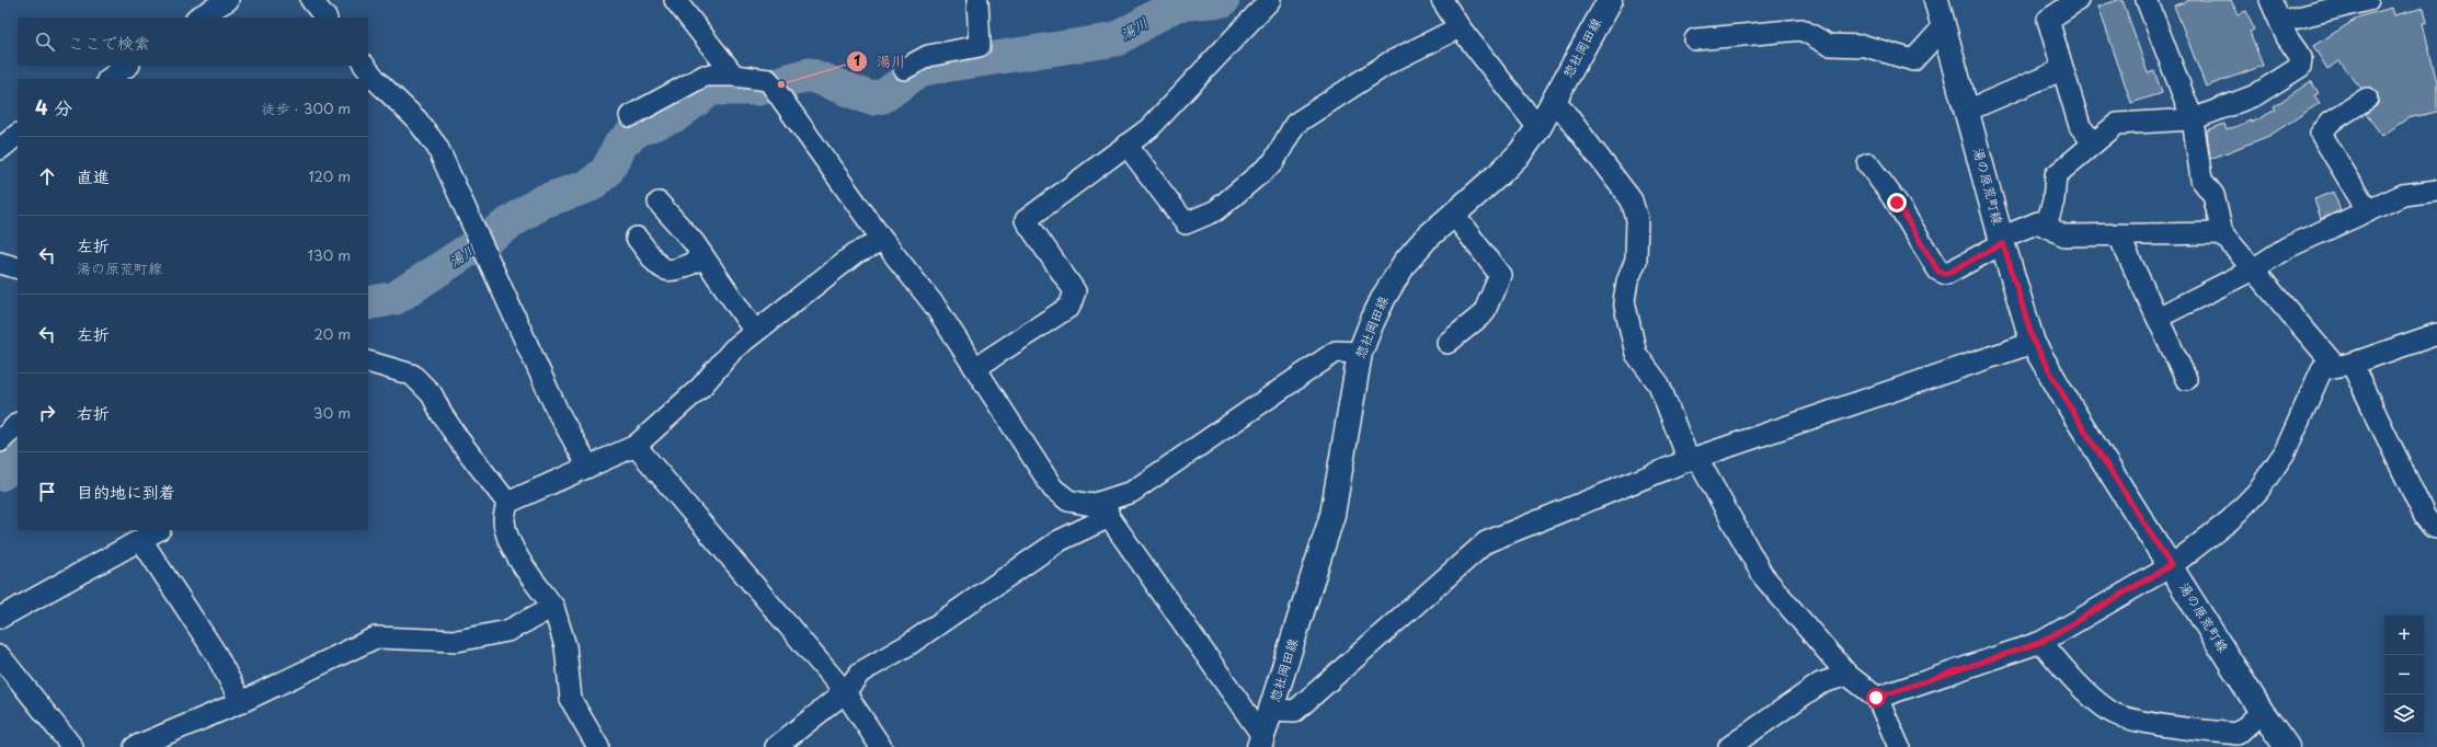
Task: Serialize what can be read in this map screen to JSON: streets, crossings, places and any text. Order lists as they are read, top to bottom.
{
  "streets": {
    "main road": ["惣社岡田線", "湯の原荒町線"]
  },
  "water": ["湯川"],
  "places": ["湯川"],
  "page": {
    "search": "ここで検索",
    "heading": ["4 分", "徒歩 · 300 m"],
    "list": [
      ["直進", "120 m"],
      ["左折", "湯の原荒町線", "130 m"],
      ["左折", "20 m"],
      ["右折", "30 m"],
      "目的地に到着"
    ],
    "map_buttons": ["+", "−"]
  }
}
